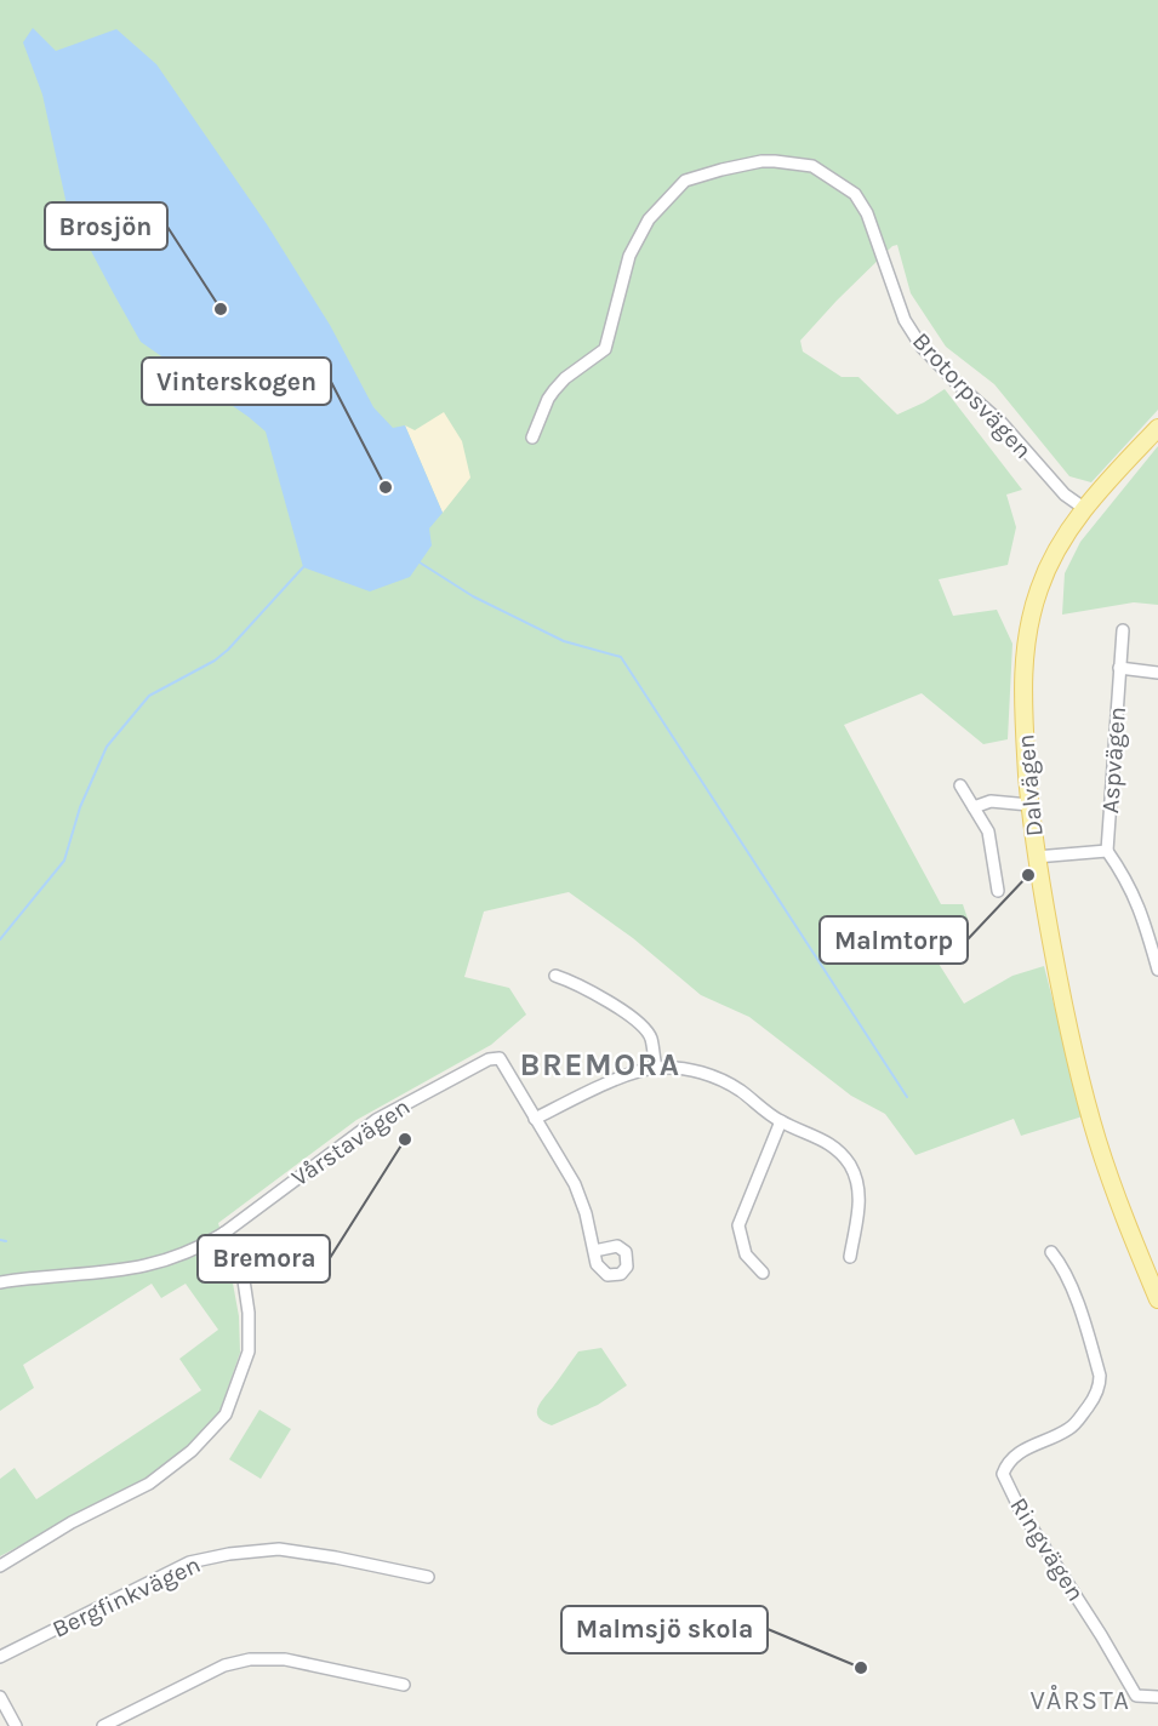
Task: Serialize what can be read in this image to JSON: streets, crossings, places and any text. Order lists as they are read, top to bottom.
{
  "streets": {
    "main road": ["Dalvägen"],
    "street": [
      "Brotorpsvägen",
      "Aspvägen",
      "Vårstavägen",
      "Ringvägen",
      "Bergfinkvägen"
    ]
  },
  "crossings": [
    ["Brotorpsvägen", "Dalvägen"]
  ],
  "districts": ["BREMORA", "VÅRSTA"],
  "places": [
    "Brosjön",
    "Vinterskogen",
    "Malmtorp",
    "Bremora",
    "Malmsjö skola"
  ]
}
